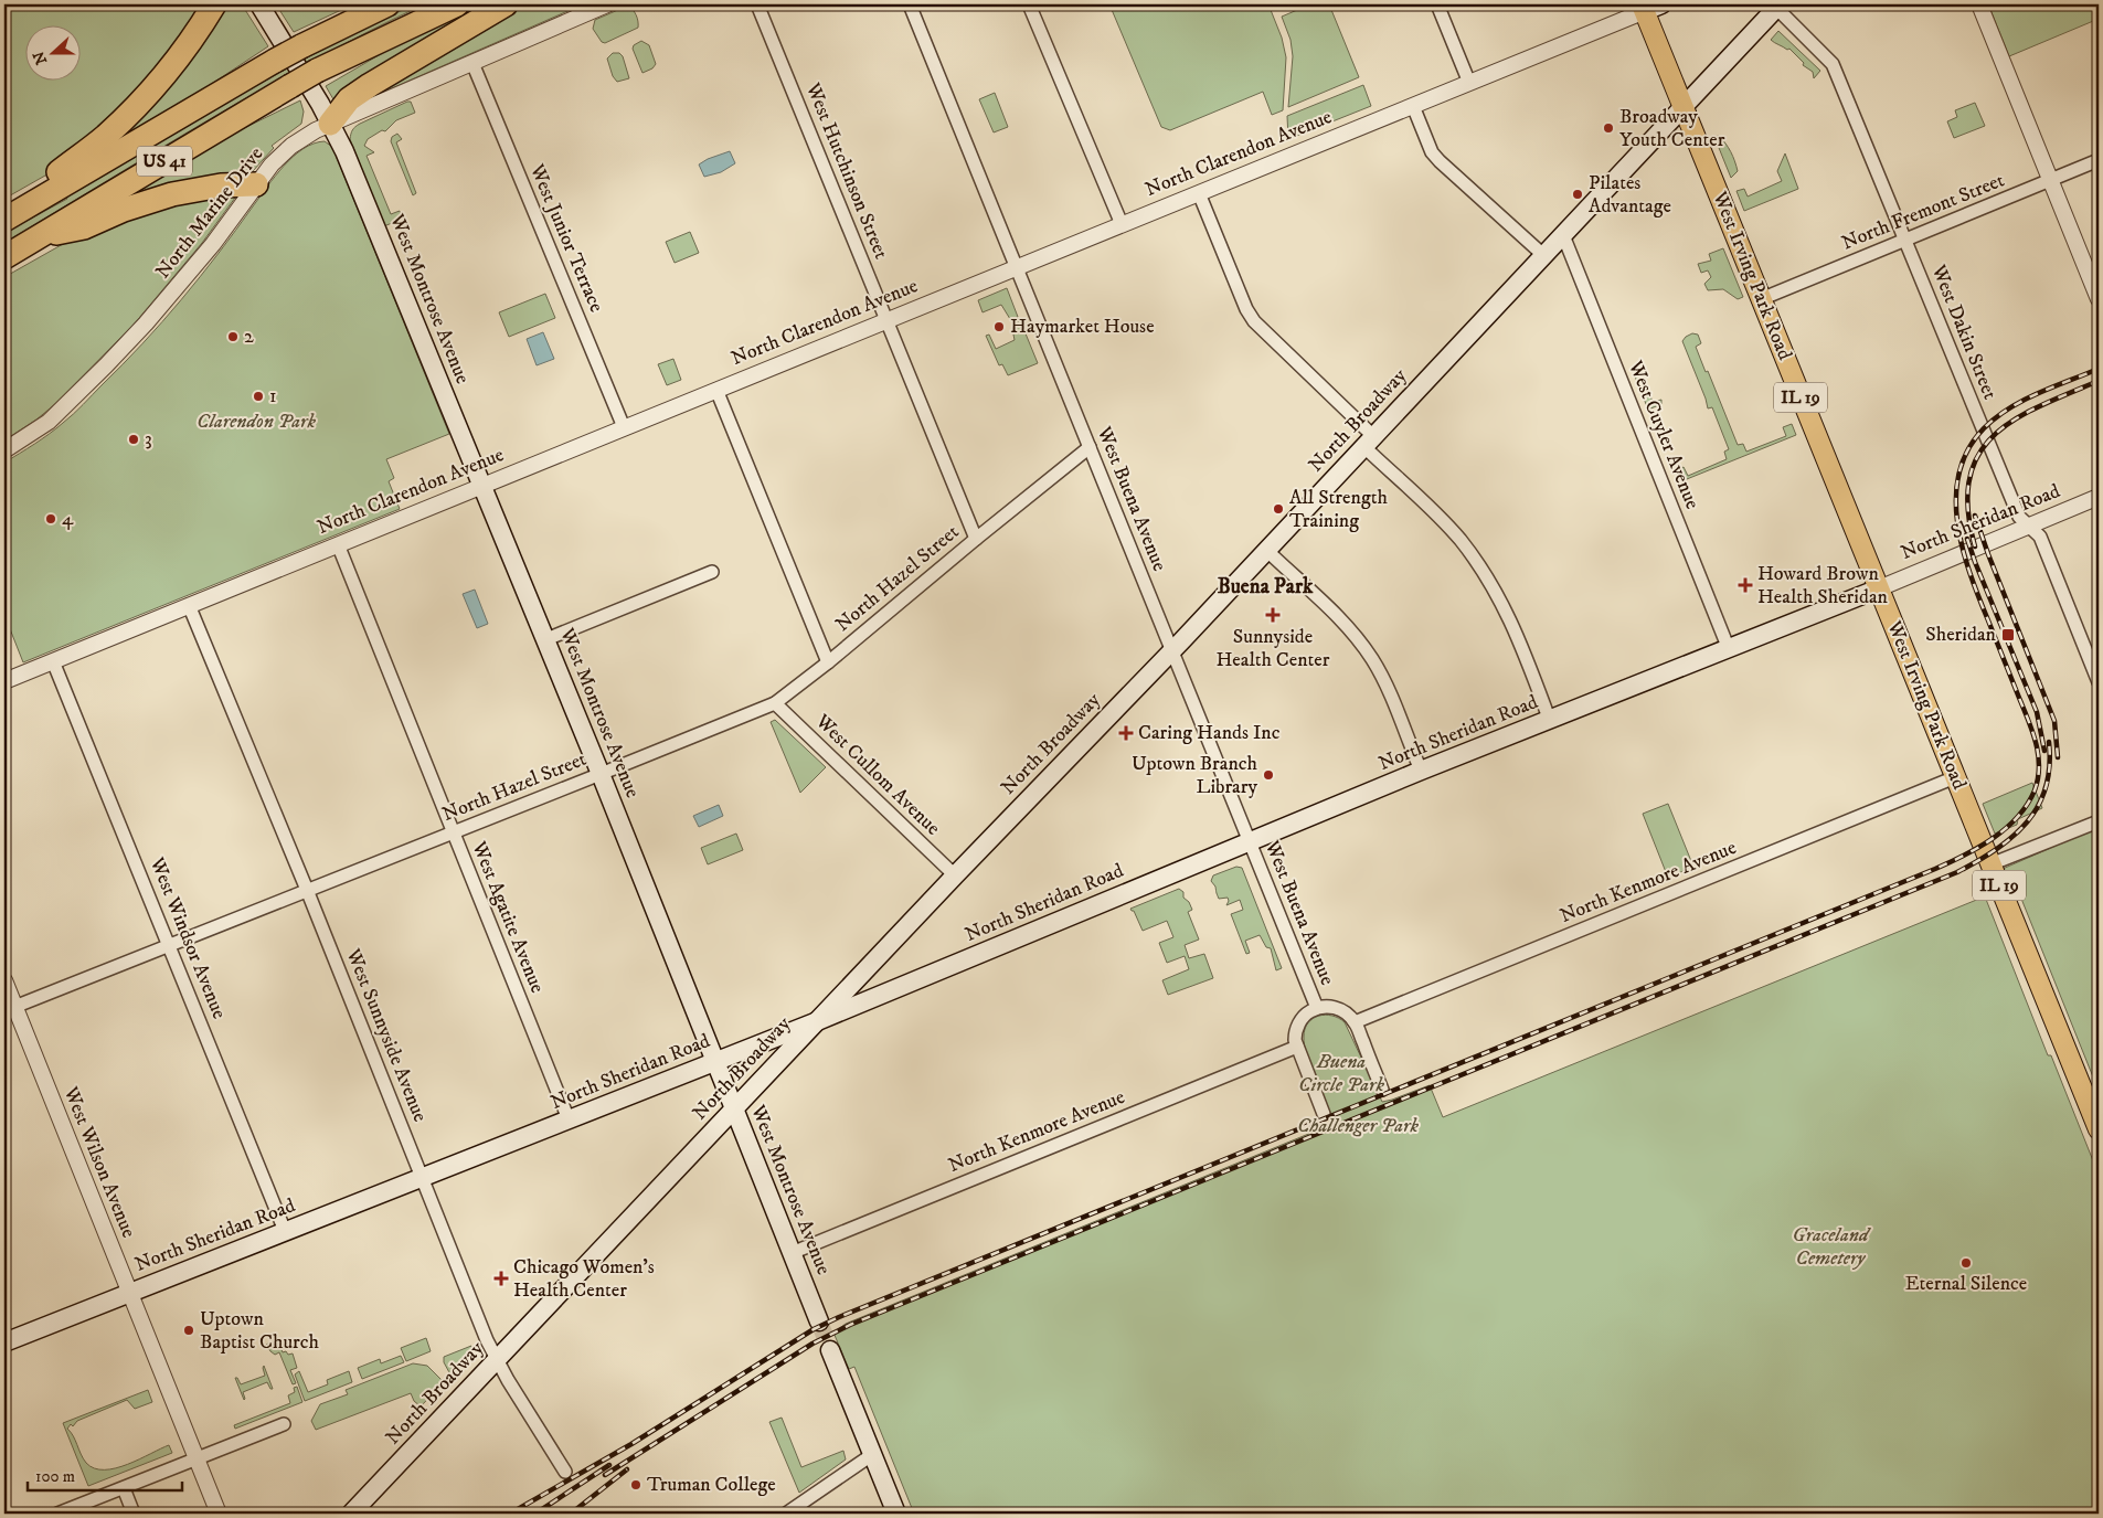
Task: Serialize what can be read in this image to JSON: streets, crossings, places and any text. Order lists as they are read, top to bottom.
{
  "streets": {
    "highway": ["US 41"],
    "main road": [
      "West Irving Park Road",
      "West Montrose Avenue",
      "IL 19",
      "North Broadway",
      "North Sheridan Road"
    ],
    "street": [
      "North Clarendon Avenue",
      "West Hutchinson Street",
      "North Fremont Street",
      "North Marine Drive",
      "West Junior Terrace",
      "West Dakin Street",
      "West Cuyler Avenue",
      "West Buena Avenue",
      "North Hazel Street",
      "West Cullom Avenue",
      "North Kenmore Avenue",
      "West Agatite Avenue",
      "West Windsor Avenue",
      "West Sunnyside Avenue",
      "West Wilson Avenue"
    ]
  },
  "crossings": [
    ["North Clarendon Avenue", "West Hutchinson Street"],
    ["North Clarendon Avenue", "West Junior Terrace"],
    ["North Clarendon Avenue", "West Irving Park Road"],
    ["North Clarendon Avenue", "West Montrose Avenue"],
    ["North Clarendon Avenue", "West Buena Avenue"],
    ["North Clarendon Avenue", "West Agatite Avenue"],
    ["North Clarendon Avenue", "West Windsor Avenue"],
    ["North Clarendon Avenue", "West Sunnyside Avenue"],
    ["West Hutchinson Street", "North Hazel Street"],
    ["North Fremont Street", "West Irving Park Road"],
    ["North Fremont Street", "West Dakin Street"],
    ["North Marine Drive", "West Junior Terrace"],
    ["North Marine Drive", "West Montrose Avenue"],
    ["West Irving Park Road", "North Broadway"],
    ["West Irving Park Road", "North Sheridan Road"],
    ["West Irving Park Road", "North Kenmore Avenue"],
    ["West Montrose Avenue", "North Broadway"],
    ["West Montrose Avenue", "North Sheridan Road"],
    ["West Montrose Avenue", "North Hazel Street"],
    ["West Montrose Avenue", "North Kenmore Avenue"],
    ["West Dakin Street", "North Broadway"],
    ["West Dakin Street", "North Sheridan Road"],
    ["North Broadway", "West Cuyler Avenue"],
    ["North Broadway", "West Buena Avenue"],
    ["North Broadway", "North Sheridan Road"],
    ["North Broadway", "West Cullom Avenue"],
    ["North Broadway", "West Sunnyside Avenue"],
    ["West Cuyler Avenue", "North Sheridan Road"],
    ["West Buena Avenue", "North Sheridan Road"],
    ["West Buena Avenue", "North Hazel Street"],
    ["North Sheridan Road", "West Agatite Avenue"],
    ["North Sheridan Road", "West Windsor Avenue"],
    ["North Sheridan Road", "West Sunnyside Avenue"],
    ["North Sheridan Road", "West Wilson Avenue"],
    ["North Hazel Street", "West Cullom Avenue"],
    ["North Hazel Street", "West Agatite Avenue"],
    ["North Hazel Street", "West Windsor Avenue"],
    ["North Hazel Street", "West Sunnyside Avenue"],
    ["North Hazel Street", "West Wilson Avenue"]
  ],
  "districts": ["Buena Park"],
  "parks": [
    "Clarendon Park",
    "Buena Circle Park",
    "Challenger Park",
    "Graceland Cemetery"
  ],
  "places": {
    "other": [
      "Broadway Youth Center",
      "Pilates Advantage",
      "Haymarket House",
      "2",
      "1",
      "3",
      "All Strength Training",
      "4",
      "Uptown Branch Library",
      "Eternal Silence",
      "Uptown Baptist Church",
      "Truman College"
    ],
    "health": [
      "Howard Brown Health Sheridan",
      "Sunnyside Health Center",
      "Caring Hands Inc",
      "Chicago Women's Health Center"
    ],
    "transit": ["Sheridan"]
  },
  "scale_bar": "100 m",
  "north": "left"
}
